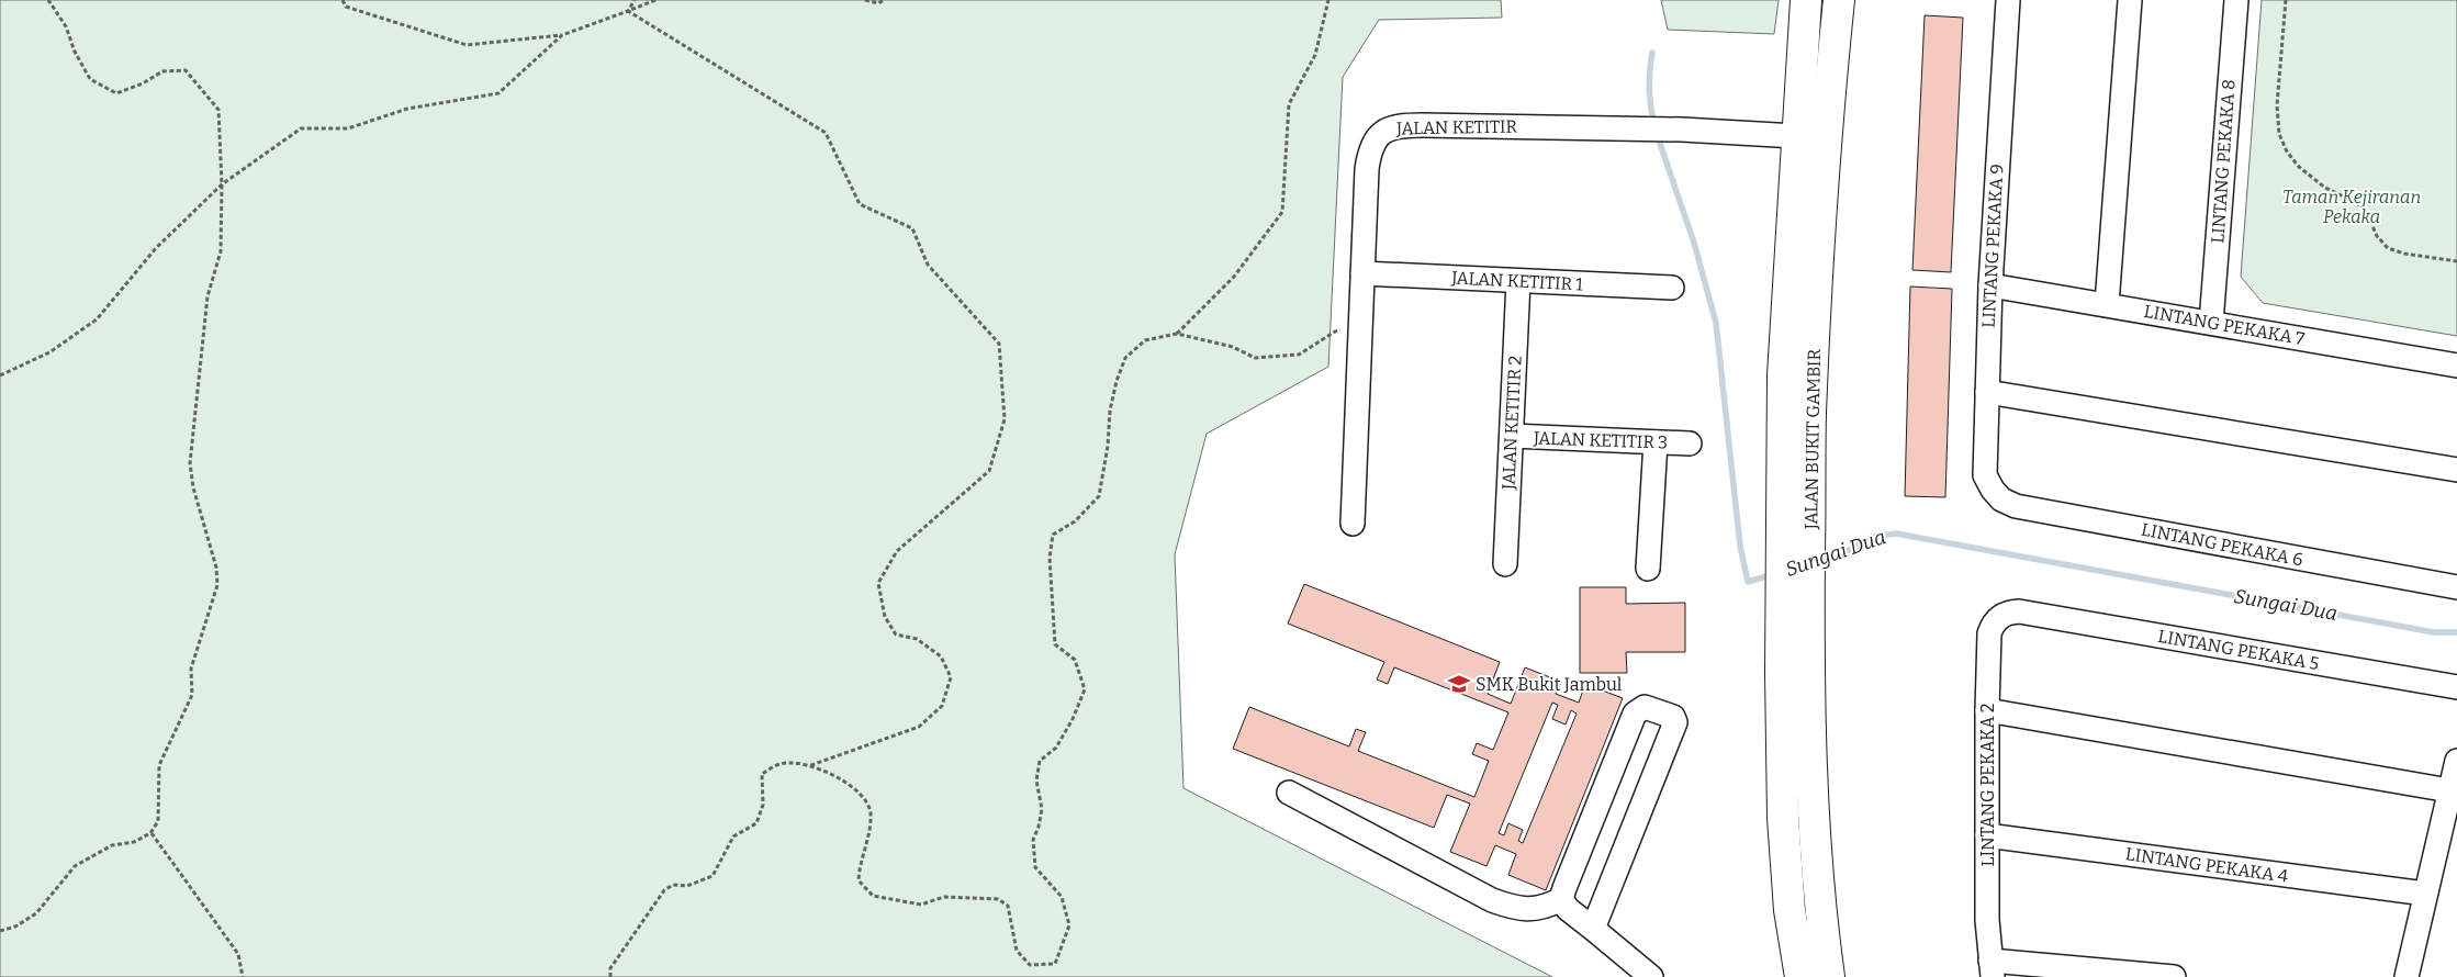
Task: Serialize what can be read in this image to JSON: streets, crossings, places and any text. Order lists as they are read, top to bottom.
{
  "streets": {
    "main road": ["JALAN BUKIT GAMBIR"],
    "street": [
      "JALAN KETITIR",
      "LINTANG PEKAKA 8",
      "LINTANG PEKAKA 9",
      "JALAN KETITIR 1",
      "LINTANG PEKAKA 7",
      "JALAN KETITIR 2",
      "JALAN KETITIR 3",
      "LINTANG PEKAKA 6",
      "LINTANG PEKAKA 5",
      "LINTANG PEKAKA 2",
      "LINTANG PEKAKA 4"
    ]
  },
  "crossings": [
    ["JALAN KETITIR", "JALAN KETITIR 1"],
    ["JALAN KETITIR", "JALAN BUKIT GAMBIR"],
    ["LINTANG PEKAKA 8", "LINTANG PEKAKA 7"],
    ["LINTANG PEKAKA 9", "LINTANG PEKAKA 7"],
    ["LINTANG PEKAKA 9", "LINTANG PEKAKA 6"],
    ["JALAN KETITIR 1", "JALAN KETITIR 2"],
    ["JALAN KETITIR 2", "JALAN KETITIR 3"],
    ["LINTANG PEKAKA 5", "LINTANG PEKAKA 2"],
    ["LINTANG PEKAKA 2", "LINTANG PEKAKA 4"]
  ],
  "water": ["Sungai Dua"],
  "parks": ["Taman Kejiranan Pekaka"],
  "places": {
    "school or university": ["SMK Bukit Jambul"]
  }
}
